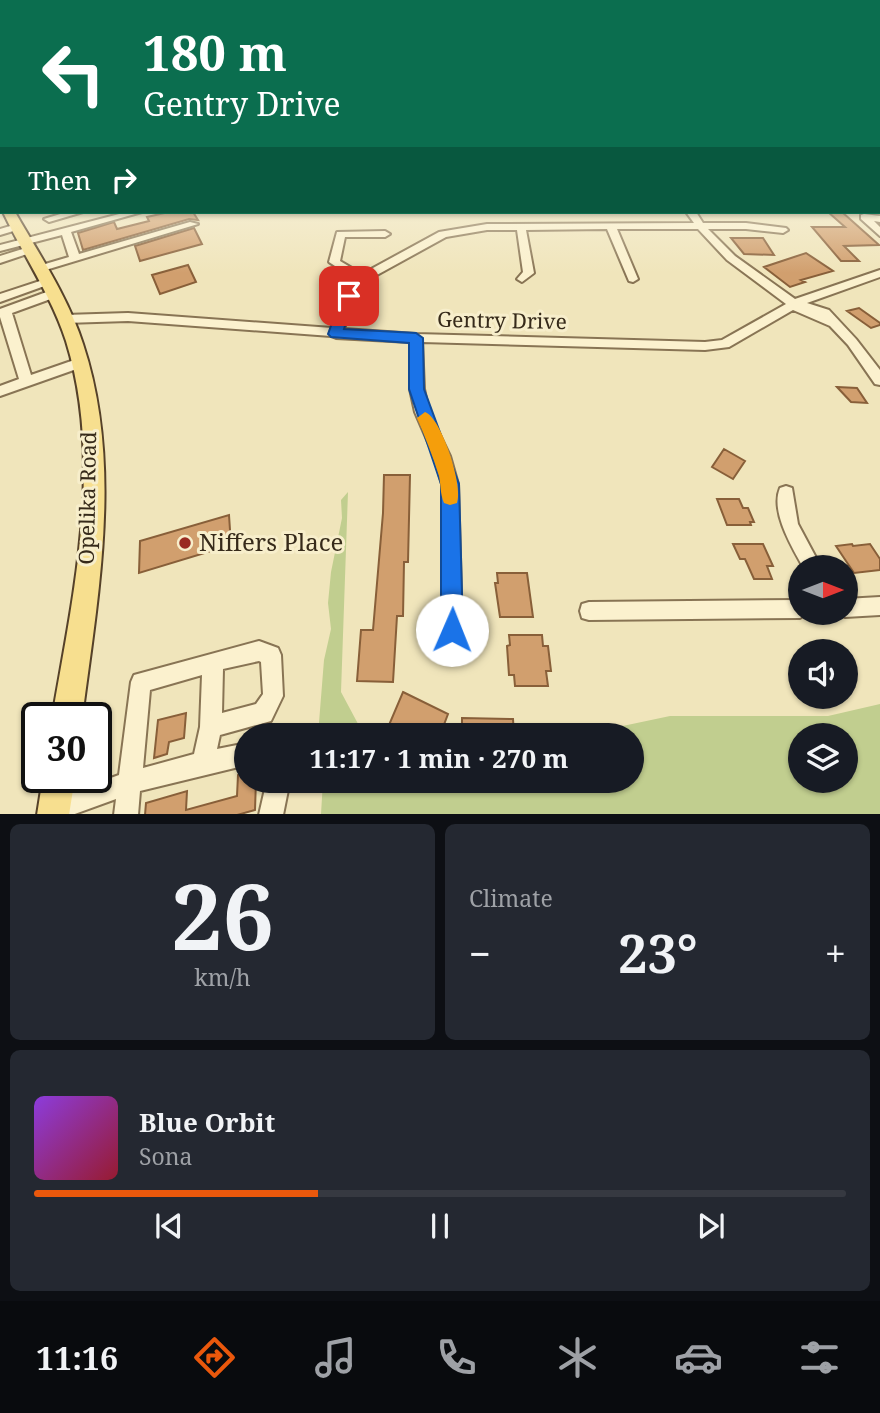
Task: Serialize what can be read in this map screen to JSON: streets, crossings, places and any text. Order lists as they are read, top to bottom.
{
  "streets": {
    "main road": ["Opelika Road"],
    "street": ["Gentry Drive"]
  },
  "crossings": [
    ["Gentry Drive", "Opelika Road"]
  ],
  "places": ["Niffers Place"],
  "north": "right",
  "page": {
    "turn": ["180 m", "Gentry Drive"],
    "then": "Then",
    "limit": "30",
    "trip": "11:17 · 1 min · 270 m",
    "tile": [
      ["26", "km/h"],
      "Climate"
    ],
    "heat": ["−", "23°", "+"],
    "song": ["Blue Orbit", "Sona"],
    "tabs": "11:16"
  }
}
